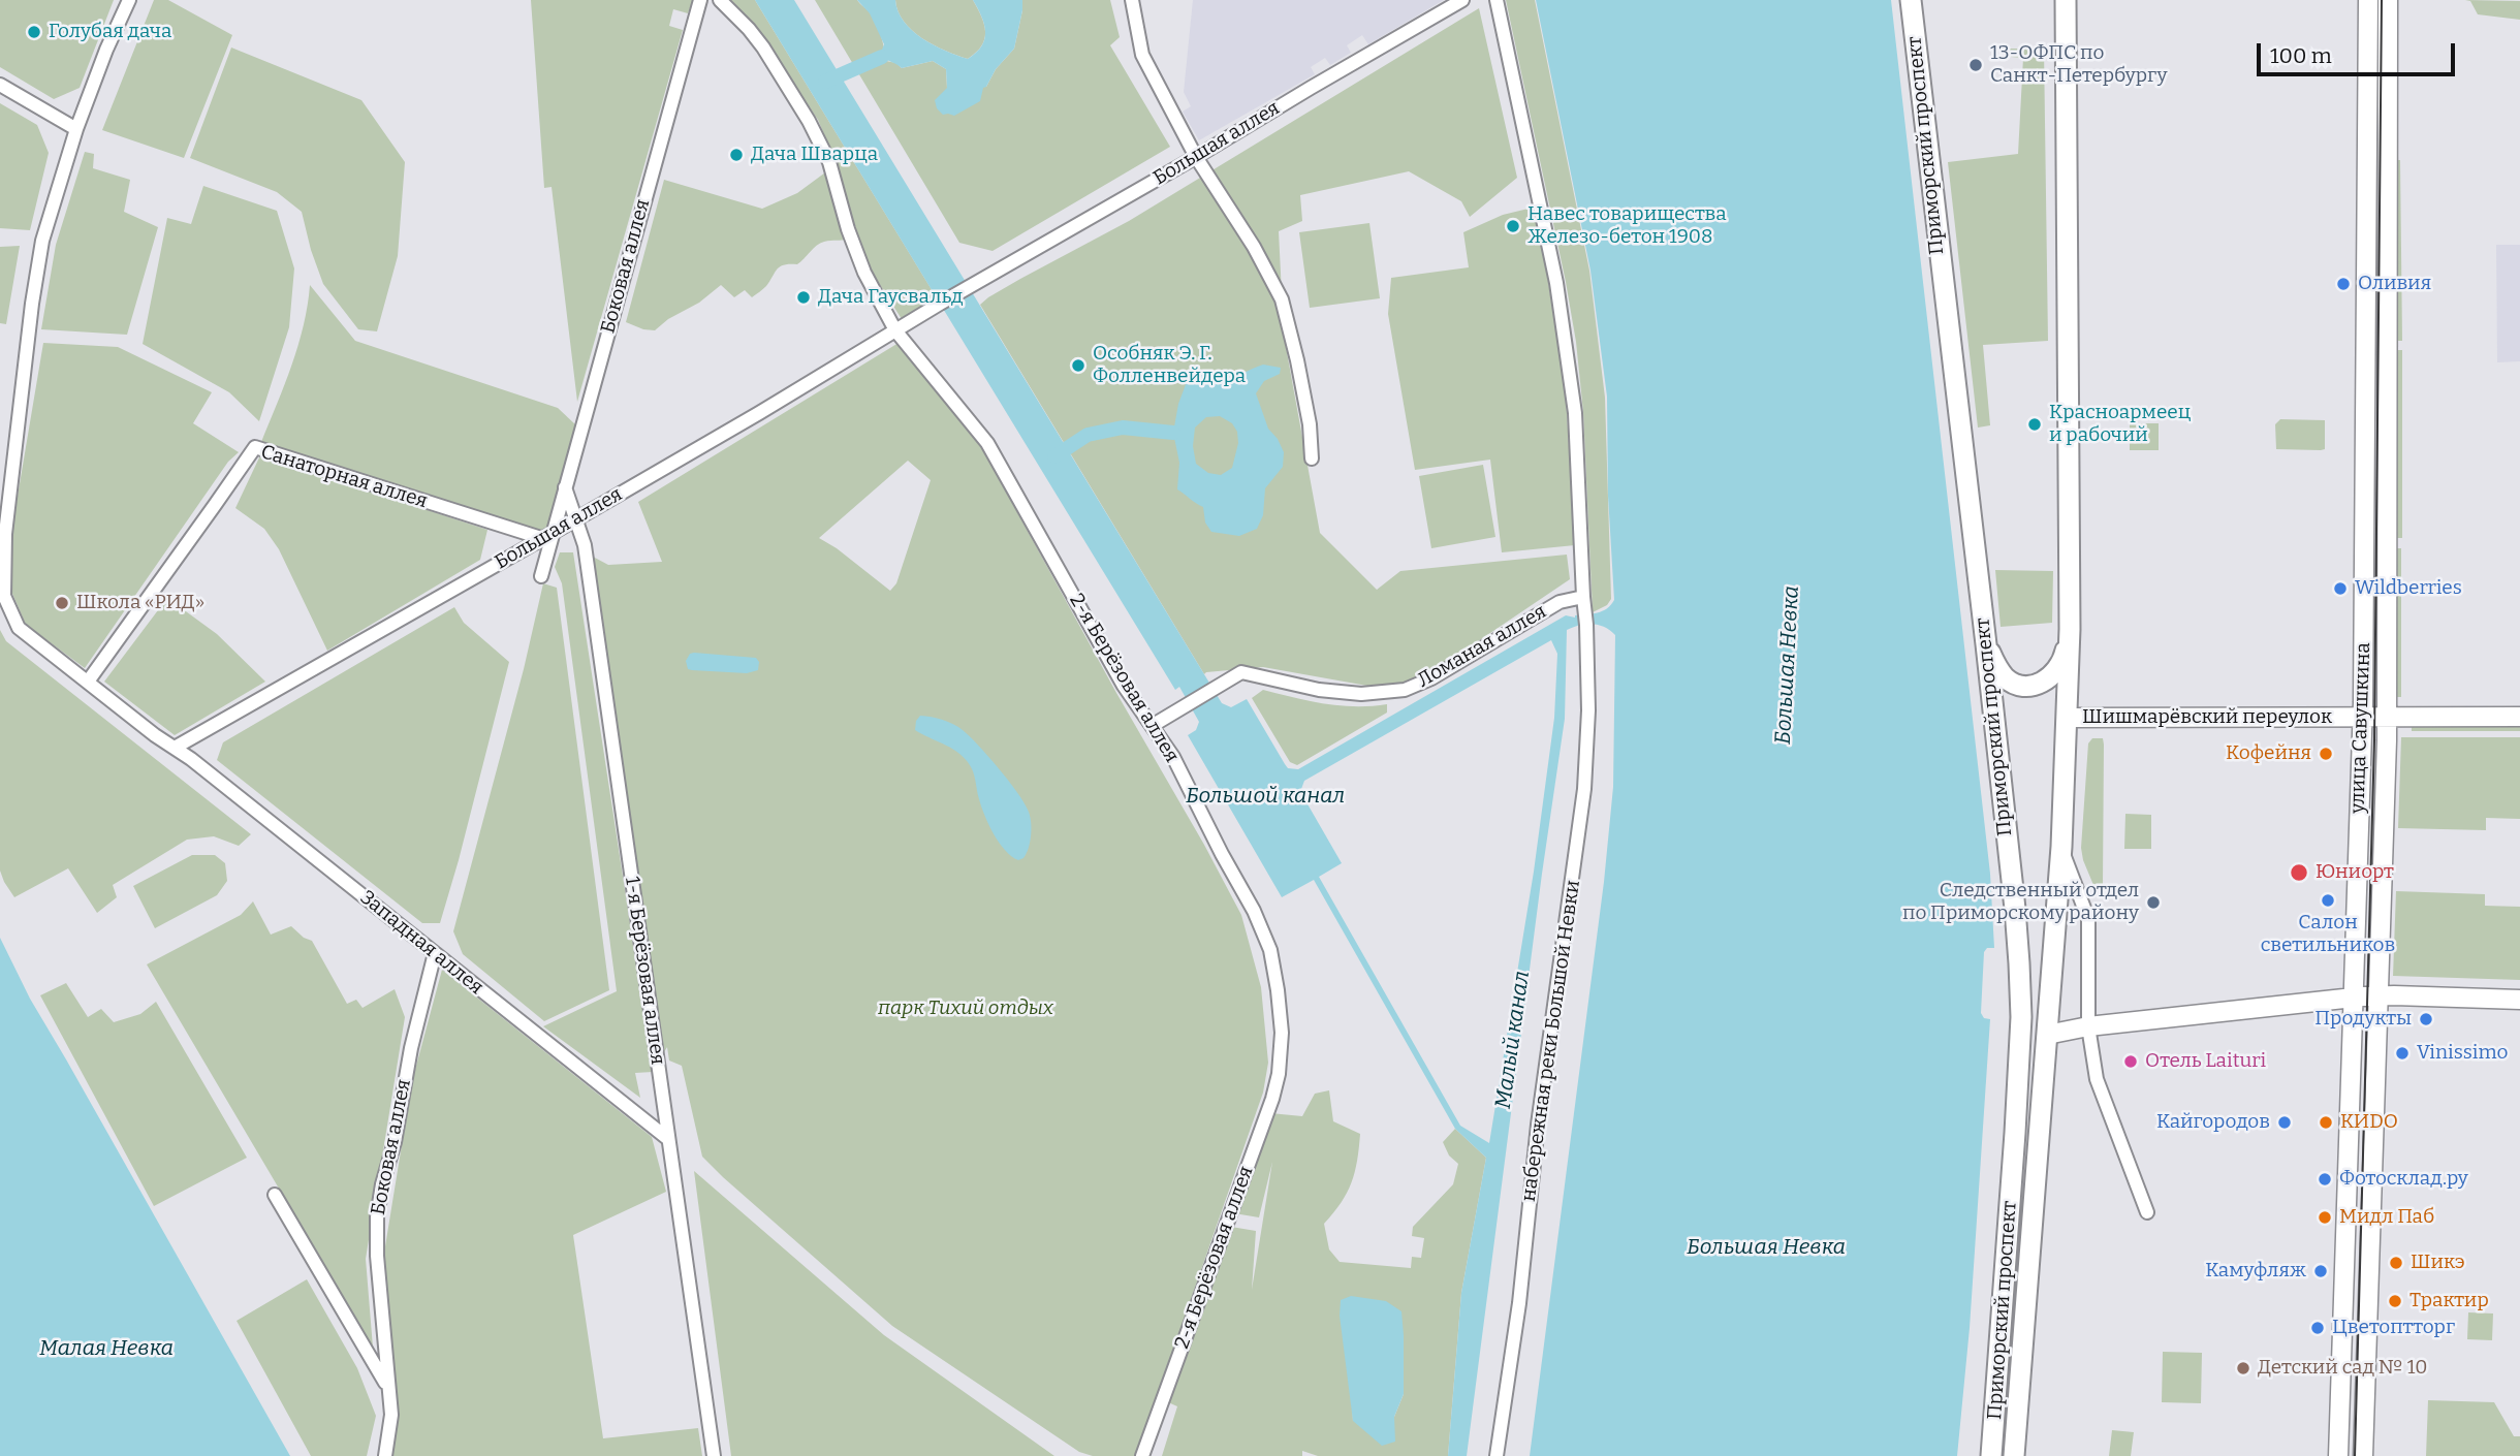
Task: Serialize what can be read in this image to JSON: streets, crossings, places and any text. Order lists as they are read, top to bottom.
{
  "streets": {
    "main road": ["Приморский проспект", "Шишмарёвский переулок", "улица Савушкина"],
    "street": [
      "Большая аллея",
      "Боковая аллея",
      "Санаторная аллея",
      "Ломаная аллея",
      "2-я Берёзовая аллея",
      "Западная аллея",
      "1-я Берёзовая аллея",
      "набережная реки Большой Невки"
    ]
  },
  "crossings": [
    ["Большая аллея", "Боковая аллея"],
    ["Большая аллея", "Санаторная аллея"],
    ["Большая аллея", "2-я Берёзовая аллея"],
    ["Большая аллея", "Западная аллея"],
    ["Большая аллея", "1-я Берёзовая аллея"],
    ["Приморский проспект", "Шишмарёвский переулок"],
    ["Боковая аллея", "Санаторная аллея"],
    ["Боковая аллея", "Западная аллея"],
    ["Боковая аллея", "1-я Берёзовая аллея"],
    ["Санаторная аллея", "Западная аллея"],
    ["Ломаная аллея", "2-я Берёзовая аллея"],
    ["Ломаная аллея", "набережная реки Большой Невки"],
    ["Шишмарёвский переулок", "улица Савушкина"],
    ["Западная аллея", "1-я Берёзовая аллея"]
  ],
  "water": [
    "Большая Невка",
    "Большой канал",
    "Малый канал",
    "Малая Невка"
  ],
  "parks": ["парк Тихий отдых"],
  "places": [
    "Голубая дача",
    "13-ОФПС по Санкт-Петербургу",
    "Дача Шварца",
    "Навес товарищества Железо-бетон 1908",
    "Оливия",
    "Дача Гаусвальд",
    "Особняк Э. Г. Фолленвейдера",
    "Красноармеец и рабочий",
    "Wildberries",
    "Школа «РИД»",
    "Кофейня",
    "Юниорт",
    "Салон светильников",
    "Следственный отдел по Приморскому району",
    "Продукты",
    "Vinissimo",
    "Отель Laituri",
    "Кайгородов",
    "КИDO",
    "Фотосклад.ру",
    "Мидл Паб",
    "Шикэ",
    "Камуфляж",
    "Трактир",
    "Цветоптторг",
    "Детский сад № 10"
  ],
  "scale_bar": "100 m"
}
